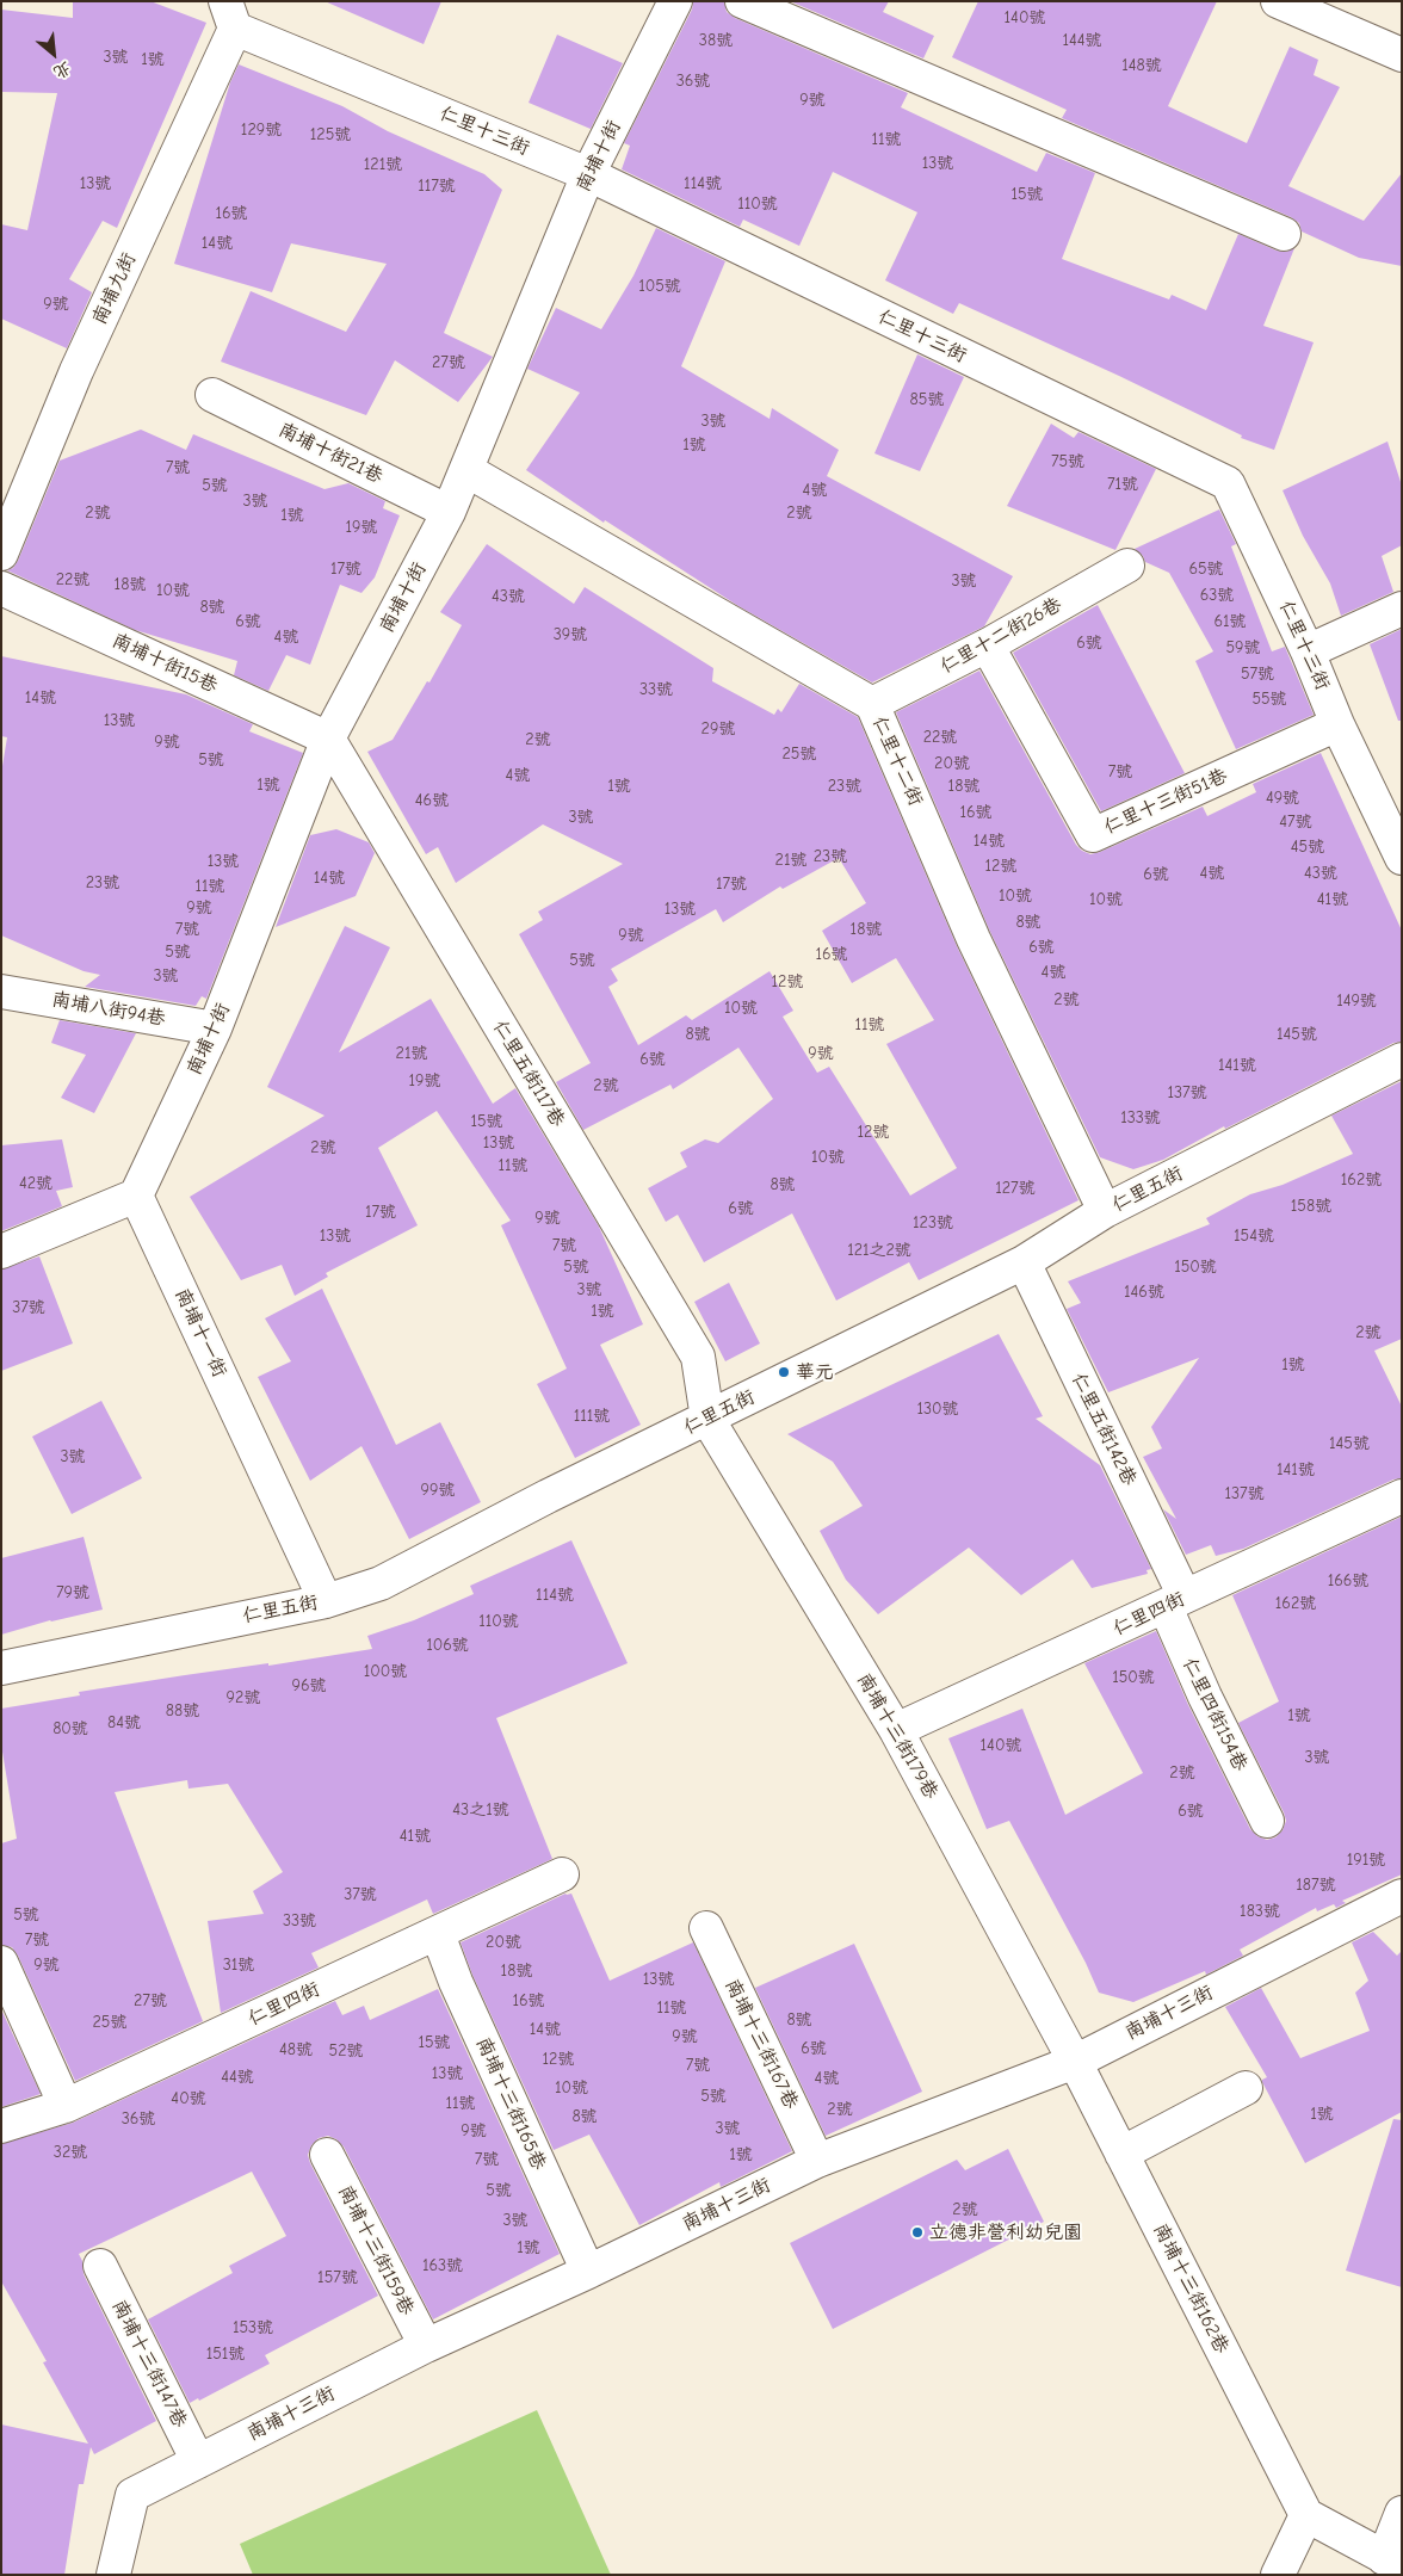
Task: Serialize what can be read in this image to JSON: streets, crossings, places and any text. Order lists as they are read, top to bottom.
{
  "streets": {
    "street": [
      "仁里十三街",
      "南埔十街",
      "南埔九街",
      "南埔十街21巷",
      "仁里十二街26巷",
      "南埔十街15巷",
      "仁里十二街",
      "仁里十三街51巷",
      "南埔八街94巷",
      "仁里五街117巷",
      "仁里五街",
      "南埔十一街",
      "仁里五街142巷",
      "仁里四街",
      "仁里四街154巷",
      "南埔十三街179巷",
      "南埔十三街",
      "南埔十三街167巷",
      "南埔十三街165巷",
      "南埔十三街159巷",
      "南埔十三街162巷",
      "南埔十三街147巷"
    ]
  },
  "crossings": [
    ["仁里十三街", "南埔十街"],
    ["仁里十三街", "南埔九街"],
    ["仁里十三街", "仁里十三街51巷"],
    ["南埔十街", "南埔十街21巷"],
    ["南埔十街", "南埔十街15巷"],
    ["南埔十街", "仁里十二街"],
    ["南埔十街", "南埔八街94巷"],
    ["南埔十街", "仁里五街117巷"],
    ["南埔十街", "南埔十一街"],
    ["仁里十二街26巷", "仁里十二街"],
    ["仁里十二街26巷", "仁里十三街51巷"],
    ["南埔十街15巷", "仁里五街117巷"],
    ["仁里十二街", "仁里五街"],
    ["仁里五街117巷", "仁里五街"],
    ["仁里五街117巷", "南埔十三街179巷"],
    ["仁里五街", "南埔十一街"],
    ["仁里五街", "仁里五街142巷"],
    ["仁里五街", "南埔十三街179巷"],
    ["仁里五街142巷", "仁里四街"],
    ["仁里五街142巷", "仁里四街154巷"],
    ["仁里四街", "仁里四街154巷"],
    ["仁里四街", "南埔十三街179巷"],
    ["仁里四街", "南埔十三街165巷"],
    ["南埔十三街179巷", "南埔十三街"],
    ["南埔十三街179巷", "南埔十三街162巷"],
    ["南埔十三街", "南埔十三街167巷"],
    ["南埔十三街", "南埔十三街165巷"],
    ["南埔十三街", "南埔十三街159巷"],
    ["南埔十三街", "南埔十三街162巷"],
    ["南埔十三街", "南埔十三街147巷"]
  ],
  "places": ["華元", "立德非營利幼兒園"],
  "house_numbers": [
    "140號",
    "38號",
    "144號",
    "3號",
    "1號",
    "148號",
    "36號",
    "9號",
    "129號",
    "125號",
    "11號",
    "13號",
    "121號",
    "13號",
    "114號",
    "117號",
    "15號",
    "110號",
    "16號",
    "14號",
    "105號",
    "9號",
    "27號",
    "85號",
    "3號",
    "1號",
    "75號",
    "7號",
    "71號",
    "5號",
    "4號",
    "3號",
    "2號",
    "2號",
    "1號",
    "19號",
    "17號",
    "65號",
    "22號",
    "3號",
    "18號",
    "10號",
    "63號",
    "43號",
    "8號",
    "6號",
    "61號",
    "39號",
    "4號",
    "6號",
    "59號",
    "57號",
    "33號",
    "14號",
    "55號",
    "13號",
    "29號",
    "22號",
    "2號",
    "9號",
    "25號",
    "5號",
    "20號",
    "7號",
    "4號",
    "1號",
    "1號",
    "23號",
    "18號",
    "49號",
    "46號",
    "16號",
    "3號",
    "47號",
    "14號",
    "45號",
    "23號",
    "21號",
    "13號",
    "12號",
    "4號",
    "43號",
    "6號",
    "14號",
    "23號",
    "17號",
    "11號",
    "10號",
    "10號",
    "41號",
    "9號",
    "13號",
    "8號",
    "7號",
    "18號",
    "9號",
    "6號",
    "5號",
    "16號",
    "5號",
    "4號",
    "3號",
    "12號",
    "2號",
    "149號",
    "10號",
    "11號",
    "8號",
    "145號",
    "21號",
    "9號",
    "6號",
    "141號",
    "19號",
    "2號",
    "137號",
    "133號",
    "15號",
    "12號",
    "13號",
    "2號",
    "10號",
    "11號",
    "162號",
    "42號",
    "8號",
    "127號",
    "158號",
    "6號",
    "17號",
    "9號",
    "123號",
    "13號",
    "154號",
    "7號",
    "121之2號",
    "5號",
    "150號",
    "3號",
    "146號",
    "37號",
    "1號",
    "2號",
    "1號",
    "130號",
    "111號",
    "145號",
    "3號",
    "141號",
    "99號",
    "137號",
    "166號",
    "79號",
    "114號",
    "162號",
    "110號",
    "106號",
    "100號",
    "150號",
    "96號",
    "92號",
    "88號",
    "1號",
    "84號",
    "80號",
    "140號",
    "3號",
    "2號",
    "43之1號",
    "6號",
    "41號",
    "191號",
    "187號",
    "37號",
    "183號",
    "5號",
    "33號",
    "7號",
    "20號",
    "9號",
    "31號",
    "18號",
    "13號",
    "27號",
    "16號",
    "11號",
    "8號",
    "25號",
    "14號",
    "9號",
    "15號",
    "6號",
    "48號",
    "52號",
    "12號",
    "7號",
    "13號",
    "44號",
    "4號",
    "10號",
    "5號",
    "40號",
    "11號",
    "2號",
    "1號",
    "8號",
    "36號",
    "3號",
    "9號",
    "32號",
    "1號",
    "7號",
    "5號",
    "2號",
    "3號",
    "1號",
    "163號",
    "157號",
    "153號",
    "151號"
  ],
  "north": "bottom right"
}
